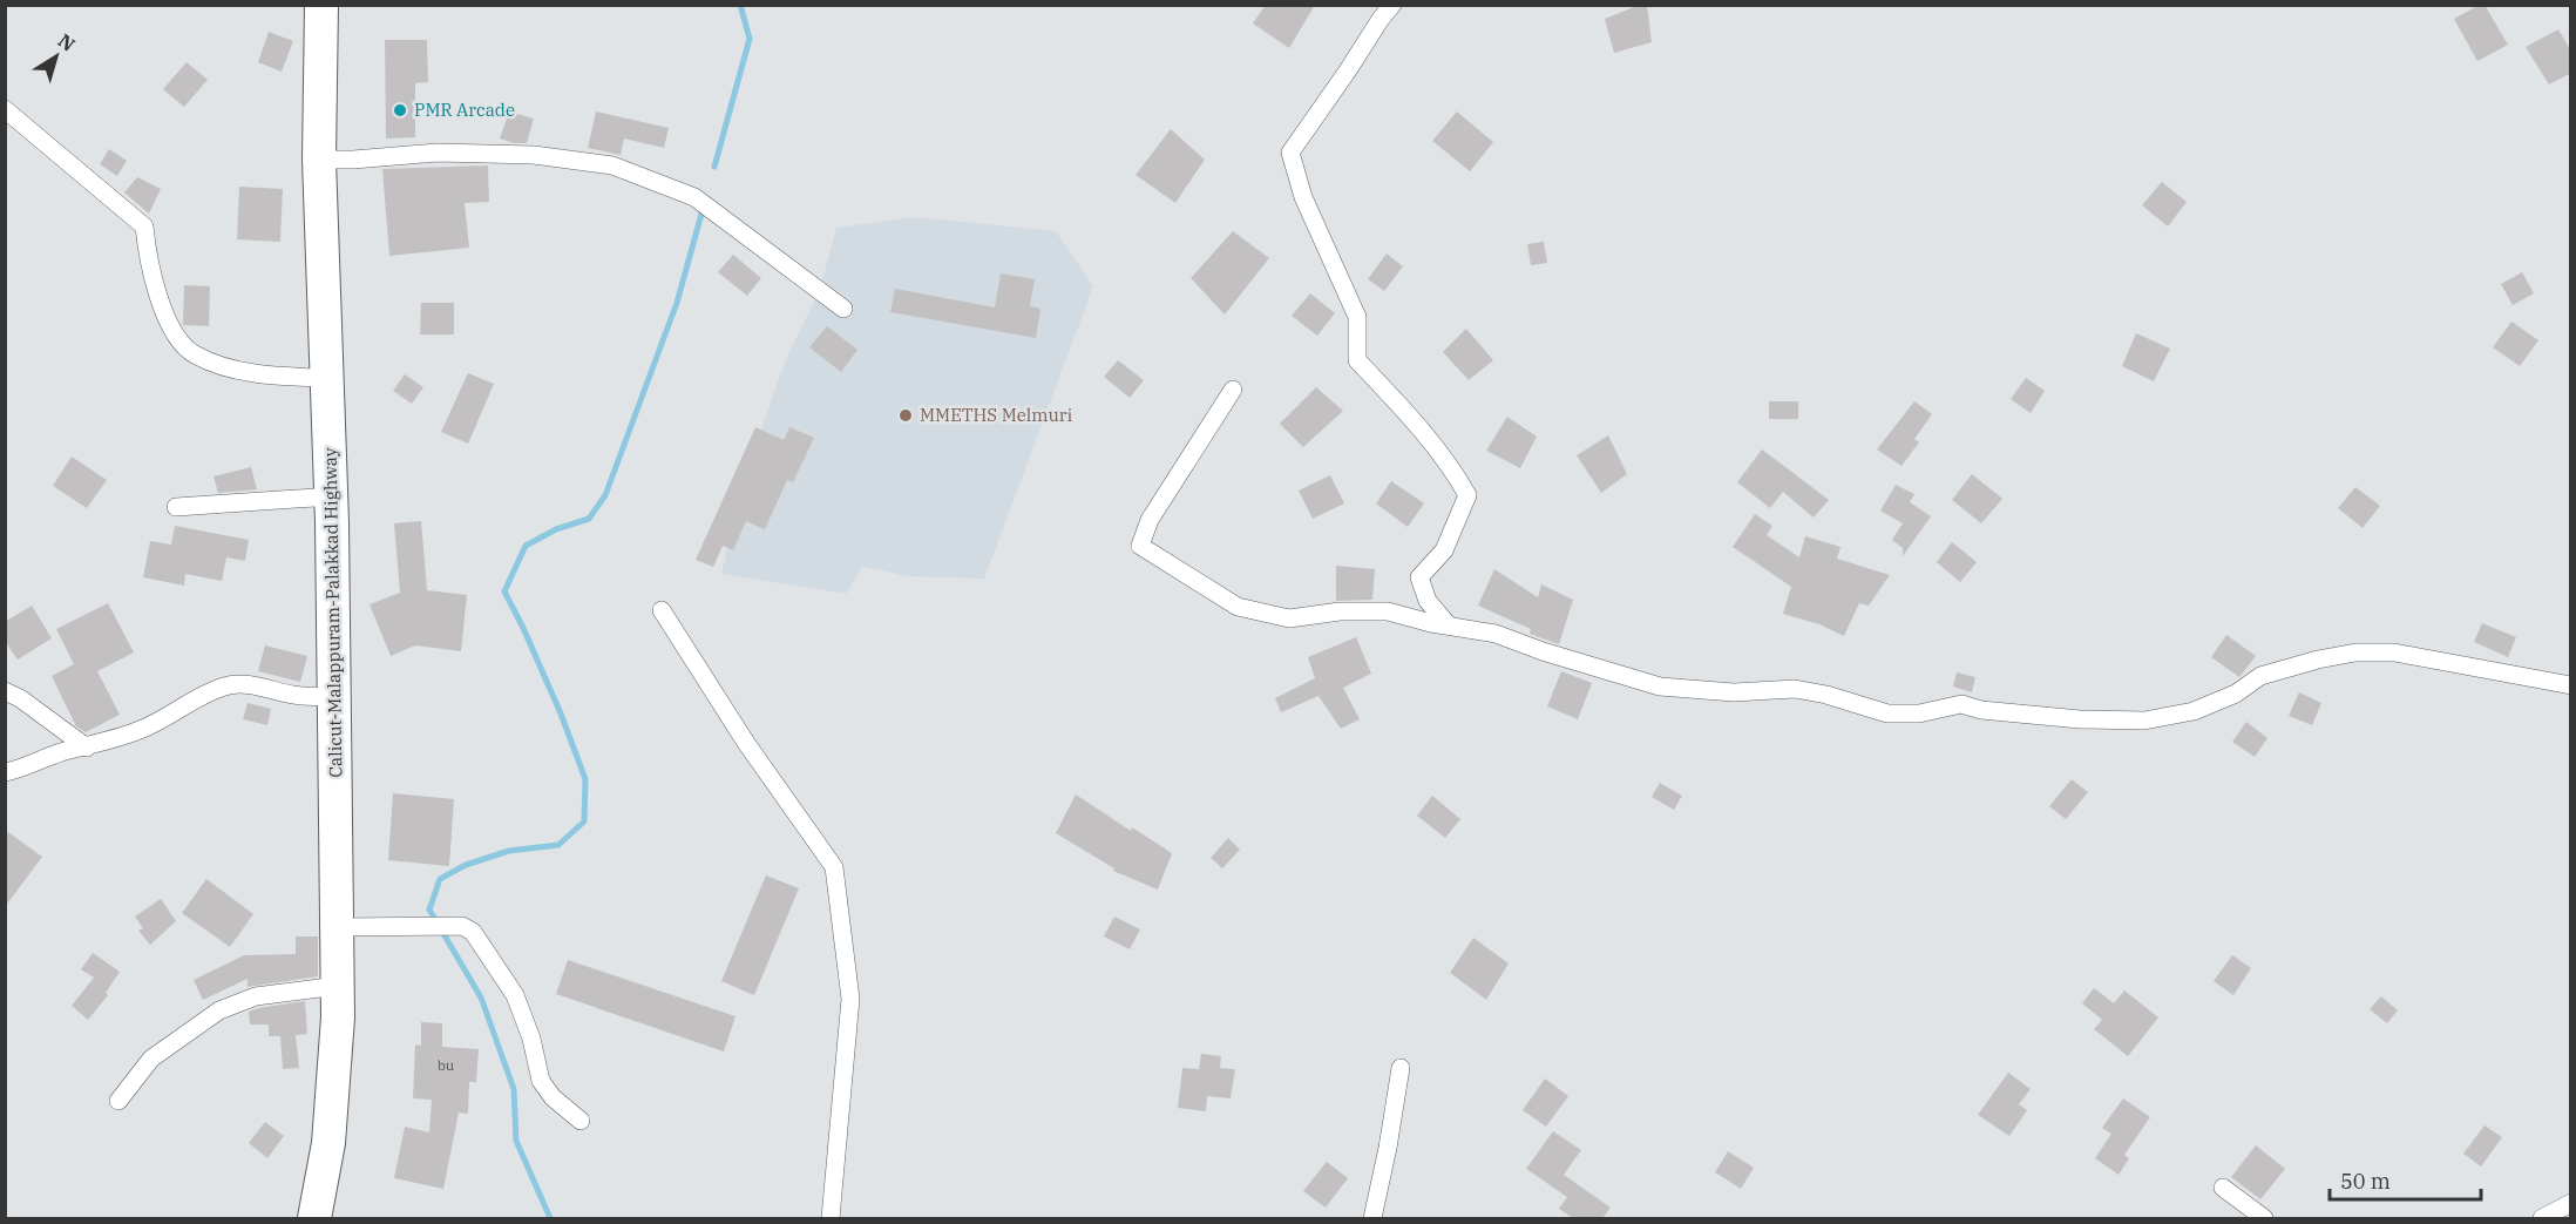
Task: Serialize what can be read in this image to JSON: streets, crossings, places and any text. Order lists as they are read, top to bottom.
{
  "streets": {
    "highway": ["Calicut-Malappuram-Palakkad Highway"]
  },
  "places": ["PMR Arcade", "MMETHS Melmuri"],
  "house_numbers": ["bu"],
  "scale_bar": "50 m",
  "north": "top right"
}
